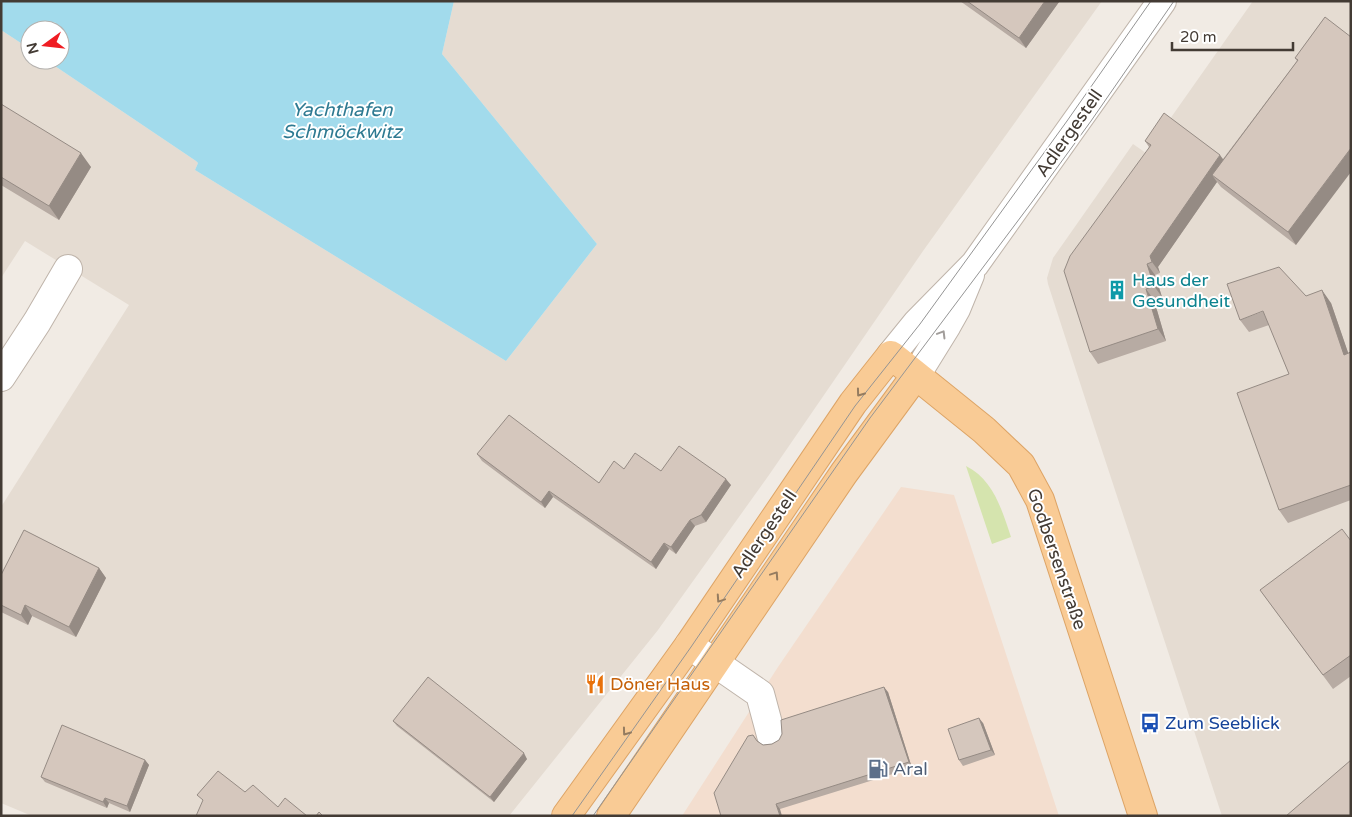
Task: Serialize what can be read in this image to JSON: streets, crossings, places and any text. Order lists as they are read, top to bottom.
{
  "streets": {
    "main road": ["Adlergestell", "Godbersenstraße"]
  },
  "crossings": [
    ["Adlergestell", "Godbersenstraße"]
  ],
  "water": ["Yachthafen Schmöckwitz"],
  "places": {
    "building": ["Haus der Gesundheit"],
    "restaurant": ["Döner Haus"],
    "bus stop": ["Zum Seeblick"],
    "fuel station": ["Aral"]
  },
  "scale_bar": "20 m",
  "north": "left"
}
